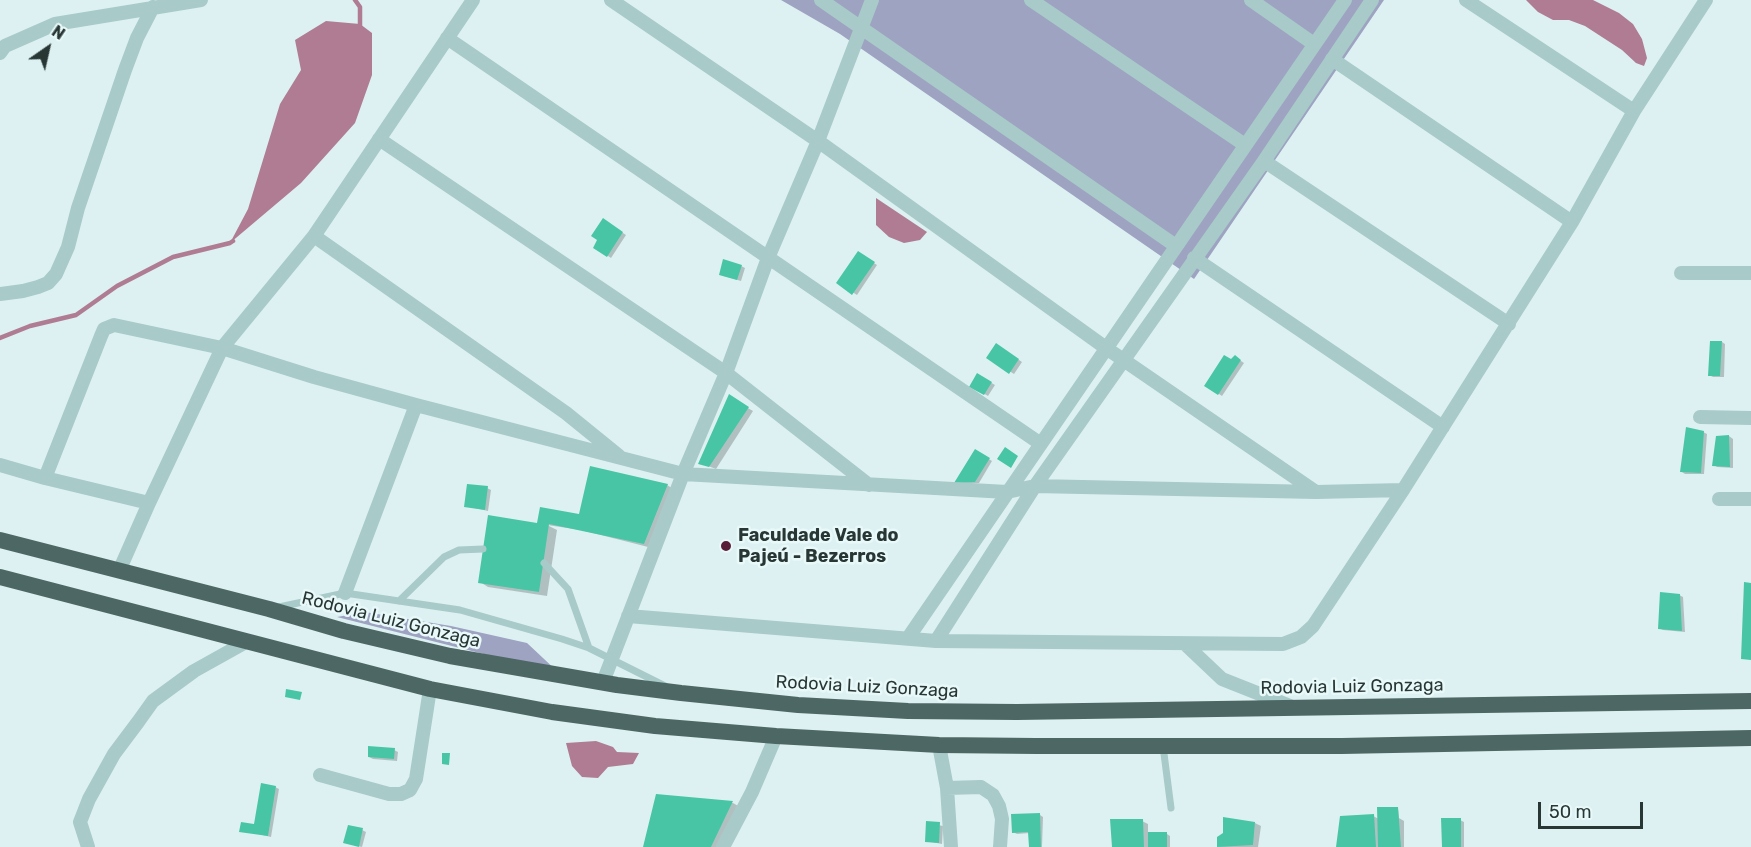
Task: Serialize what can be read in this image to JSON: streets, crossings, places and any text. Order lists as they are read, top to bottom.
{
  "streets": {
    "highway": ["Rodovia Luiz Gonzaga"]
  },
  "places": ["Faculdade Vale do Pajeú - Bezerros"],
  "scale_bar": "50 m",
  "north": "top right"
}
